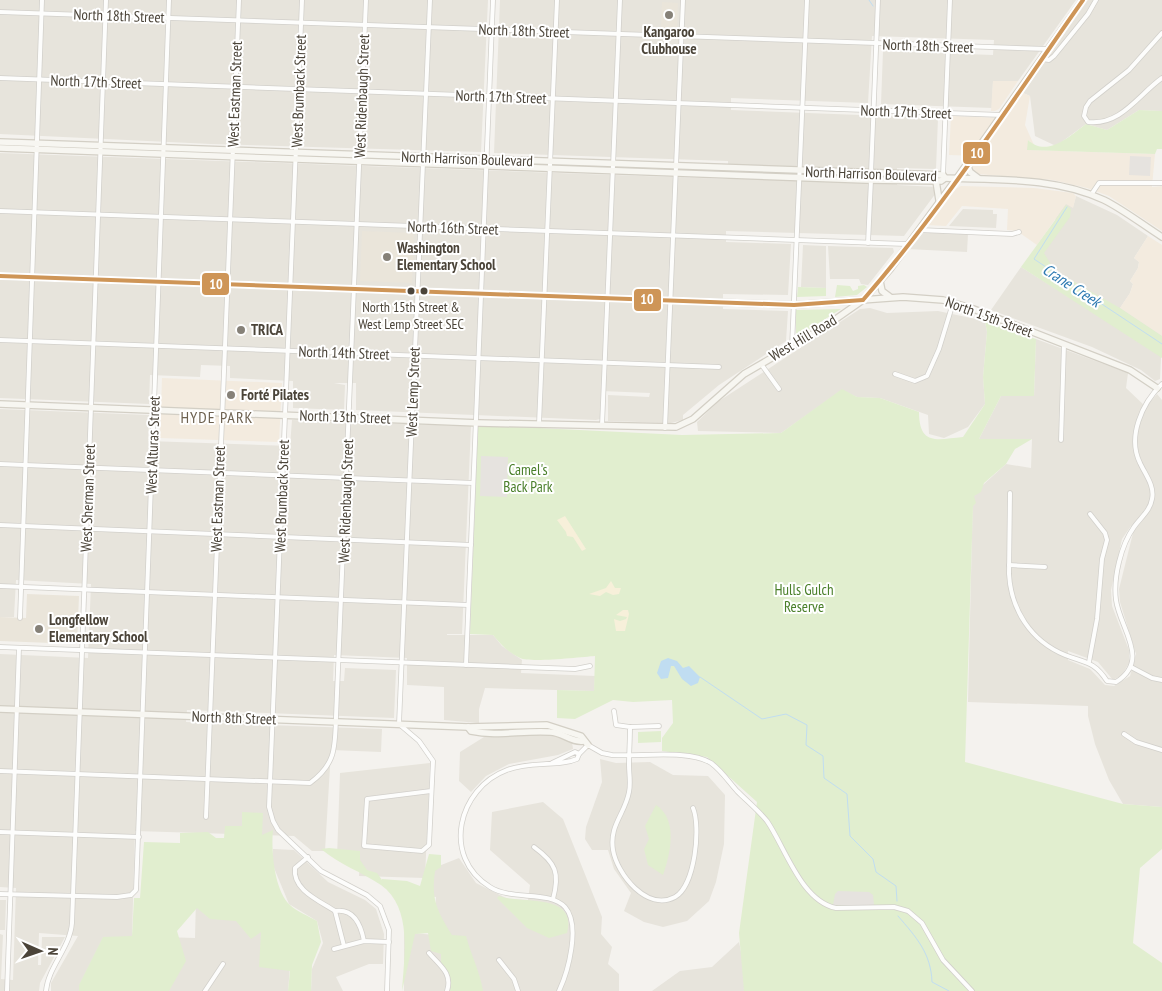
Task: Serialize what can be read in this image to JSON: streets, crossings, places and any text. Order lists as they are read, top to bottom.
{
  "streets": {
    "street": [
      "North 18th Street",
      "North 17th Street",
      "West Brumback Street",
      "West Eastman Street",
      "West Ridenbaugh Street",
      "North Harrison Boulevard",
      "North 16th Street",
      "North 15th Street",
      "West Hill Road",
      "North 14th Street",
      "West Lemp Street",
      "North 13th Street",
      "West Alturas Street",
      "West Sherman Street",
      "North 8th Street"
    ]
  },
  "crossings": [
    ["North 18th Street", "West Brumback Street"],
    ["North 18th Street", "West Eastman Street"],
    ["North 18th Street", "West Ridenbaugh Street"],
    ["North 18th Street", "West Hill Road"],
    ["North 18th Street", "West Lemp Street"],
    ["North 18th Street", "West Alturas Street"],
    ["North 18th Street", "West Sherman Street"],
    ["North 17th Street", "West Brumback Street"],
    ["North 17th Street", "West Eastman Street"],
    ["North 17th Street", "West Ridenbaugh Street"],
    ["North 17th Street", "West Hill Road"],
    ["North 17th Street", "West Lemp Street"],
    ["North 17th Street", "West Alturas Street"],
    ["North 17th Street", "West Sherman Street"],
    ["West Brumback Street", "West Ridenbaugh Street"],
    ["West Brumback Street", "North Harrison Boulevard"],
    ["West Brumback Street", "North 16th Street"],
    ["West Brumback Street", "North 15th Street"],
    ["West Brumback Street", "North 14th Street"],
    ["West Brumback Street", "North 13th Street"],
    ["West Brumback Street", "North 8th Street"],
    ["West Eastman Street", "North Harrison Boulevard"],
    ["West Eastman Street", "North 16th Street"],
    ["West Eastman Street", "North 15th Street"],
    ["West Eastman Street", "North 14th Street"],
    ["West Eastman Street", "North 13th Street"],
    ["West Eastman Street", "North 8th Street"],
    ["West Ridenbaugh Street", "North Harrison Boulevard"],
    ["West Ridenbaugh Street", "North 16th Street"],
    ["West Ridenbaugh Street", "North 15th Street"],
    ["West Ridenbaugh Street", "North 14th Street"],
    ["West Ridenbaugh Street", "North 13th Street"],
    ["West Ridenbaugh Street", "North 8th Street"],
    ["North Harrison Boulevard", "West Lemp Street"],
    ["North Harrison Boulevard", "West Alturas Street"],
    ["North Harrison Boulevard", "West Sherman Street"],
    ["North 16th Street", "West Hill Road"],
    ["North 16th Street", "West Lemp Street"],
    ["North 16th Street", "West Alturas Street"],
    ["North 16th Street", "West Sherman Street"],
    ["North 15th Street", "West Hill Road"],
    ["North 15th Street", "West Lemp Street"],
    ["North 15th Street", "West Alturas Street"],
    ["North 15th Street", "West Sherman Street"],
    ["West Hill Road", "North 13th Street"],
    ["North 14th Street", "West Lemp Street"],
    ["North 14th Street", "West Alturas Street"],
    ["North 14th Street", "West Sherman Street"],
    ["West Lemp Street", "North 13th Street"],
    ["West Lemp Street", "North 8th Street"],
    ["North 13th Street", "West Alturas Street"],
    ["North 13th Street", "West Sherman Street"],
    ["West Alturas Street", "West Sherman Street"],
    ["West Alturas Street", "North 8th Street"],
    ["West Sherman Street", "North 8th Street"]
  ],
  "districts": ["HYDE PARK"],
  "water": ["Crane Creek"],
  "parks": ["Camel's Back Park", "Hulls Gulch Reserve"],
  "places": [
    "Kangaroo Clubhouse",
    "Washington Elementary School",
    "North 15th Street & West Lemp Street SEC",
    "TRICA",
    "Forté Pilates",
    "Longfellow Elementary School"
  ],
  "lines": ["transit line 10"],
  "north": "right"
}
